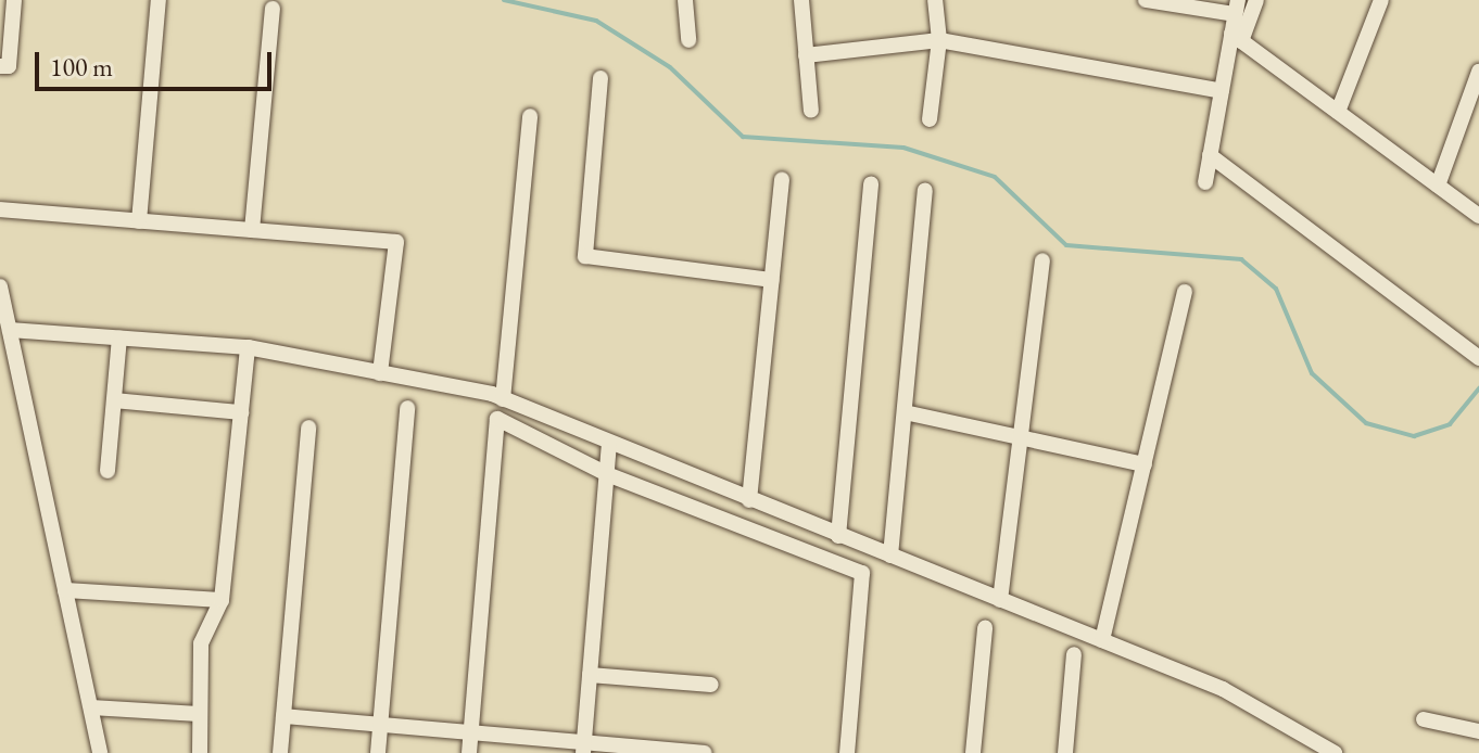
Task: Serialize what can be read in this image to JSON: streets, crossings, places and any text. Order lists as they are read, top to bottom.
{
  "scale_bar": "100 m"
}
